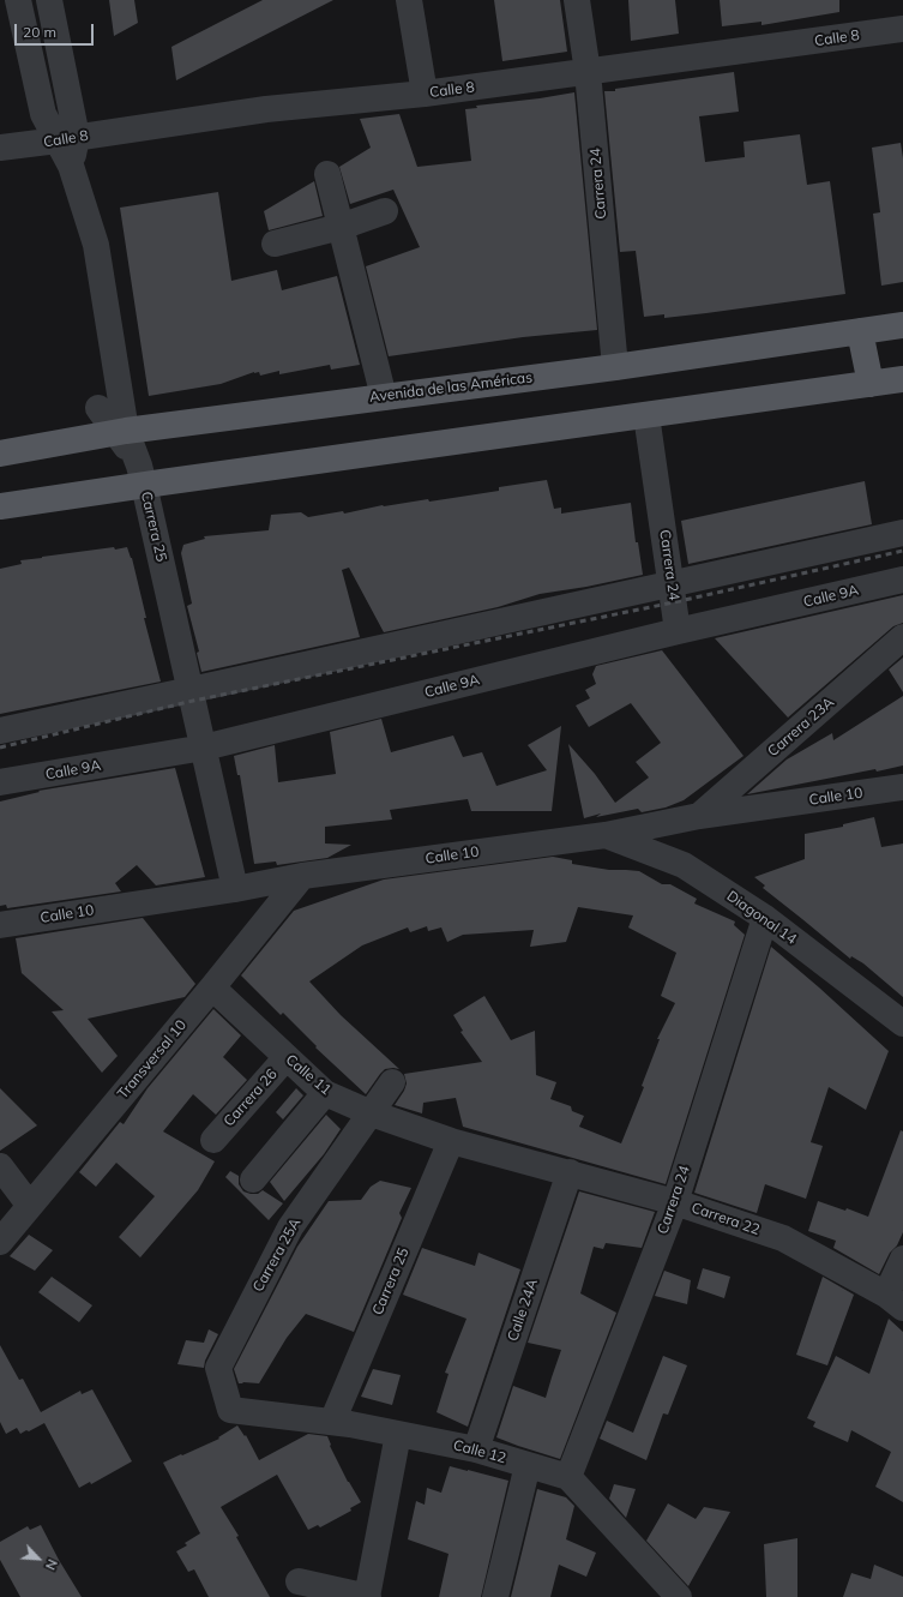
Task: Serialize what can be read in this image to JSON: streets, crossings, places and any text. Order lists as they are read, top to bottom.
{
  "streets": {
    "main road": ["Avenida de las Américas"],
    "street": [
      "Calle 8",
      "Carrera 24",
      "Carrera 25",
      "Calle 9A",
      "Carrera 23A",
      "Calle 10",
      "Diagonal 14",
      "Transversal 10",
      "Calle 11",
      "Carrera 26",
      "Carrera 22",
      "Carrera 25A",
      "Calle 24A",
      "Calle 12"
    ]
  },
  "crossings": [
    ["Calle 8", "Carrera 24"],
    ["Calle 8", "Carrera 25"],
    ["Carrera 24", "Avenida de las Américas"],
    ["Carrera 24", "Calle 9A"],
    ["Carrera 24", "Diagonal 14"],
    ["Carrera 24", "Carrera 22"],
    ["Carrera 24", "Calle 12"],
    ["Avenida de las Américas", "Carrera 25"],
    ["Carrera 25", "Calle 9A"],
    ["Carrera 25", "Calle 10"],
    ["Carrera 25", "Calle 11"],
    ["Carrera 25", "Carrera 22"],
    ["Carrera 25", "Calle 12"],
    ["Carrera 23A", "Calle 10"],
    ["Calle 10", "Diagonal 14"],
    ["Calle 10", "Transversal 10"],
    ["Transversal 10", "Calle 11"],
    ["Calle 11", "Carrera 26"],
    ["Calle 11", "Carrera 22"],
    ["Calle 11", "Carrera 25A"],
    ["Carrera 22", "Calle 24A"],
    ["Carrera 25A", "Calle 12"],
    ["Calle 24A", "Calle 12"]
  ],
  "scale_bar": "20 m",
  "north": "bottom right"
}
